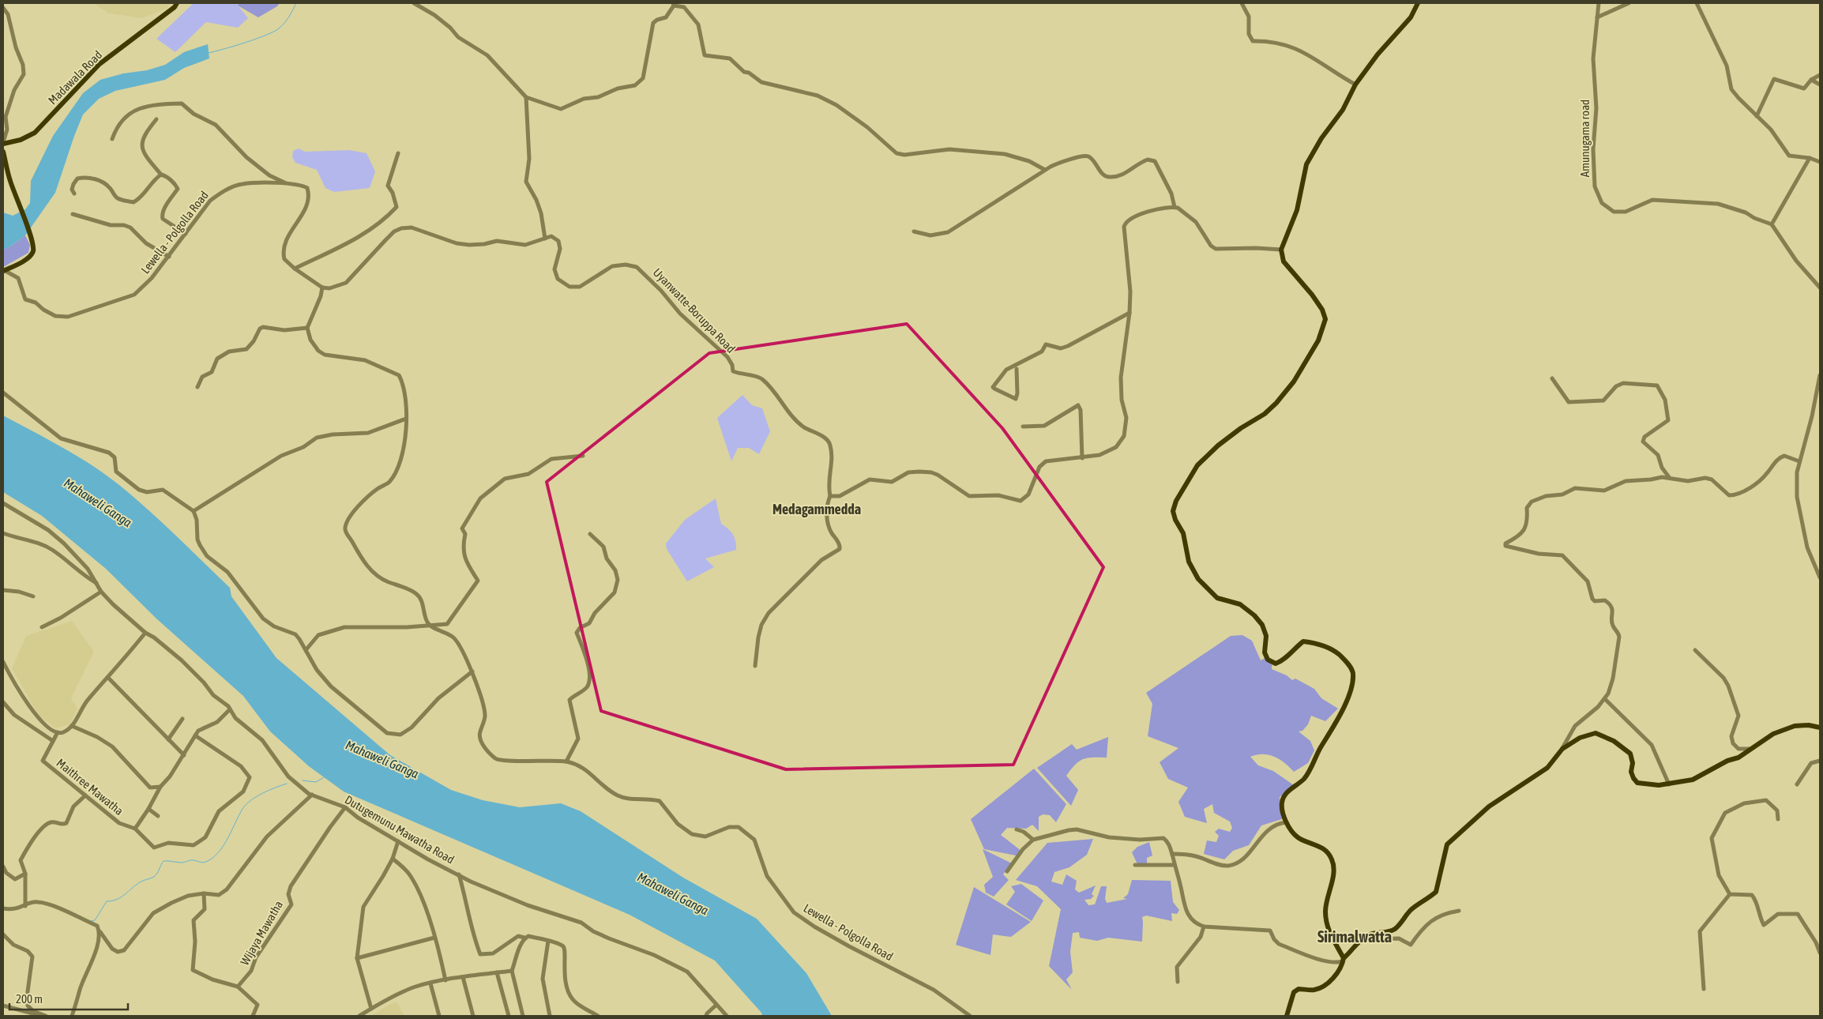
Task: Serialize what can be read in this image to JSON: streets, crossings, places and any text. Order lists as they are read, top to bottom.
{
  "streets": {
    "main road": ["Madawala Road"],
    "street": [
      "Amunugama road",
      "Lewella - Polgolla Road",
      "Uyanwatte-Boruppa Road",
      "Maithree Mawatha",
      "Dutugemunu Mawatha Road",
      "Wijaya Mawatha"
    ]
  },
  "crossings": [
    ["Dutugemunu Mawatha Road", "Wijaya Mawatha"]
  ],
  "districts": ["Medagammedda", "Sirimalwatta"],
  "water": ["Mahaweli Ganga"],
  "scale_bar": "200 m"
}
